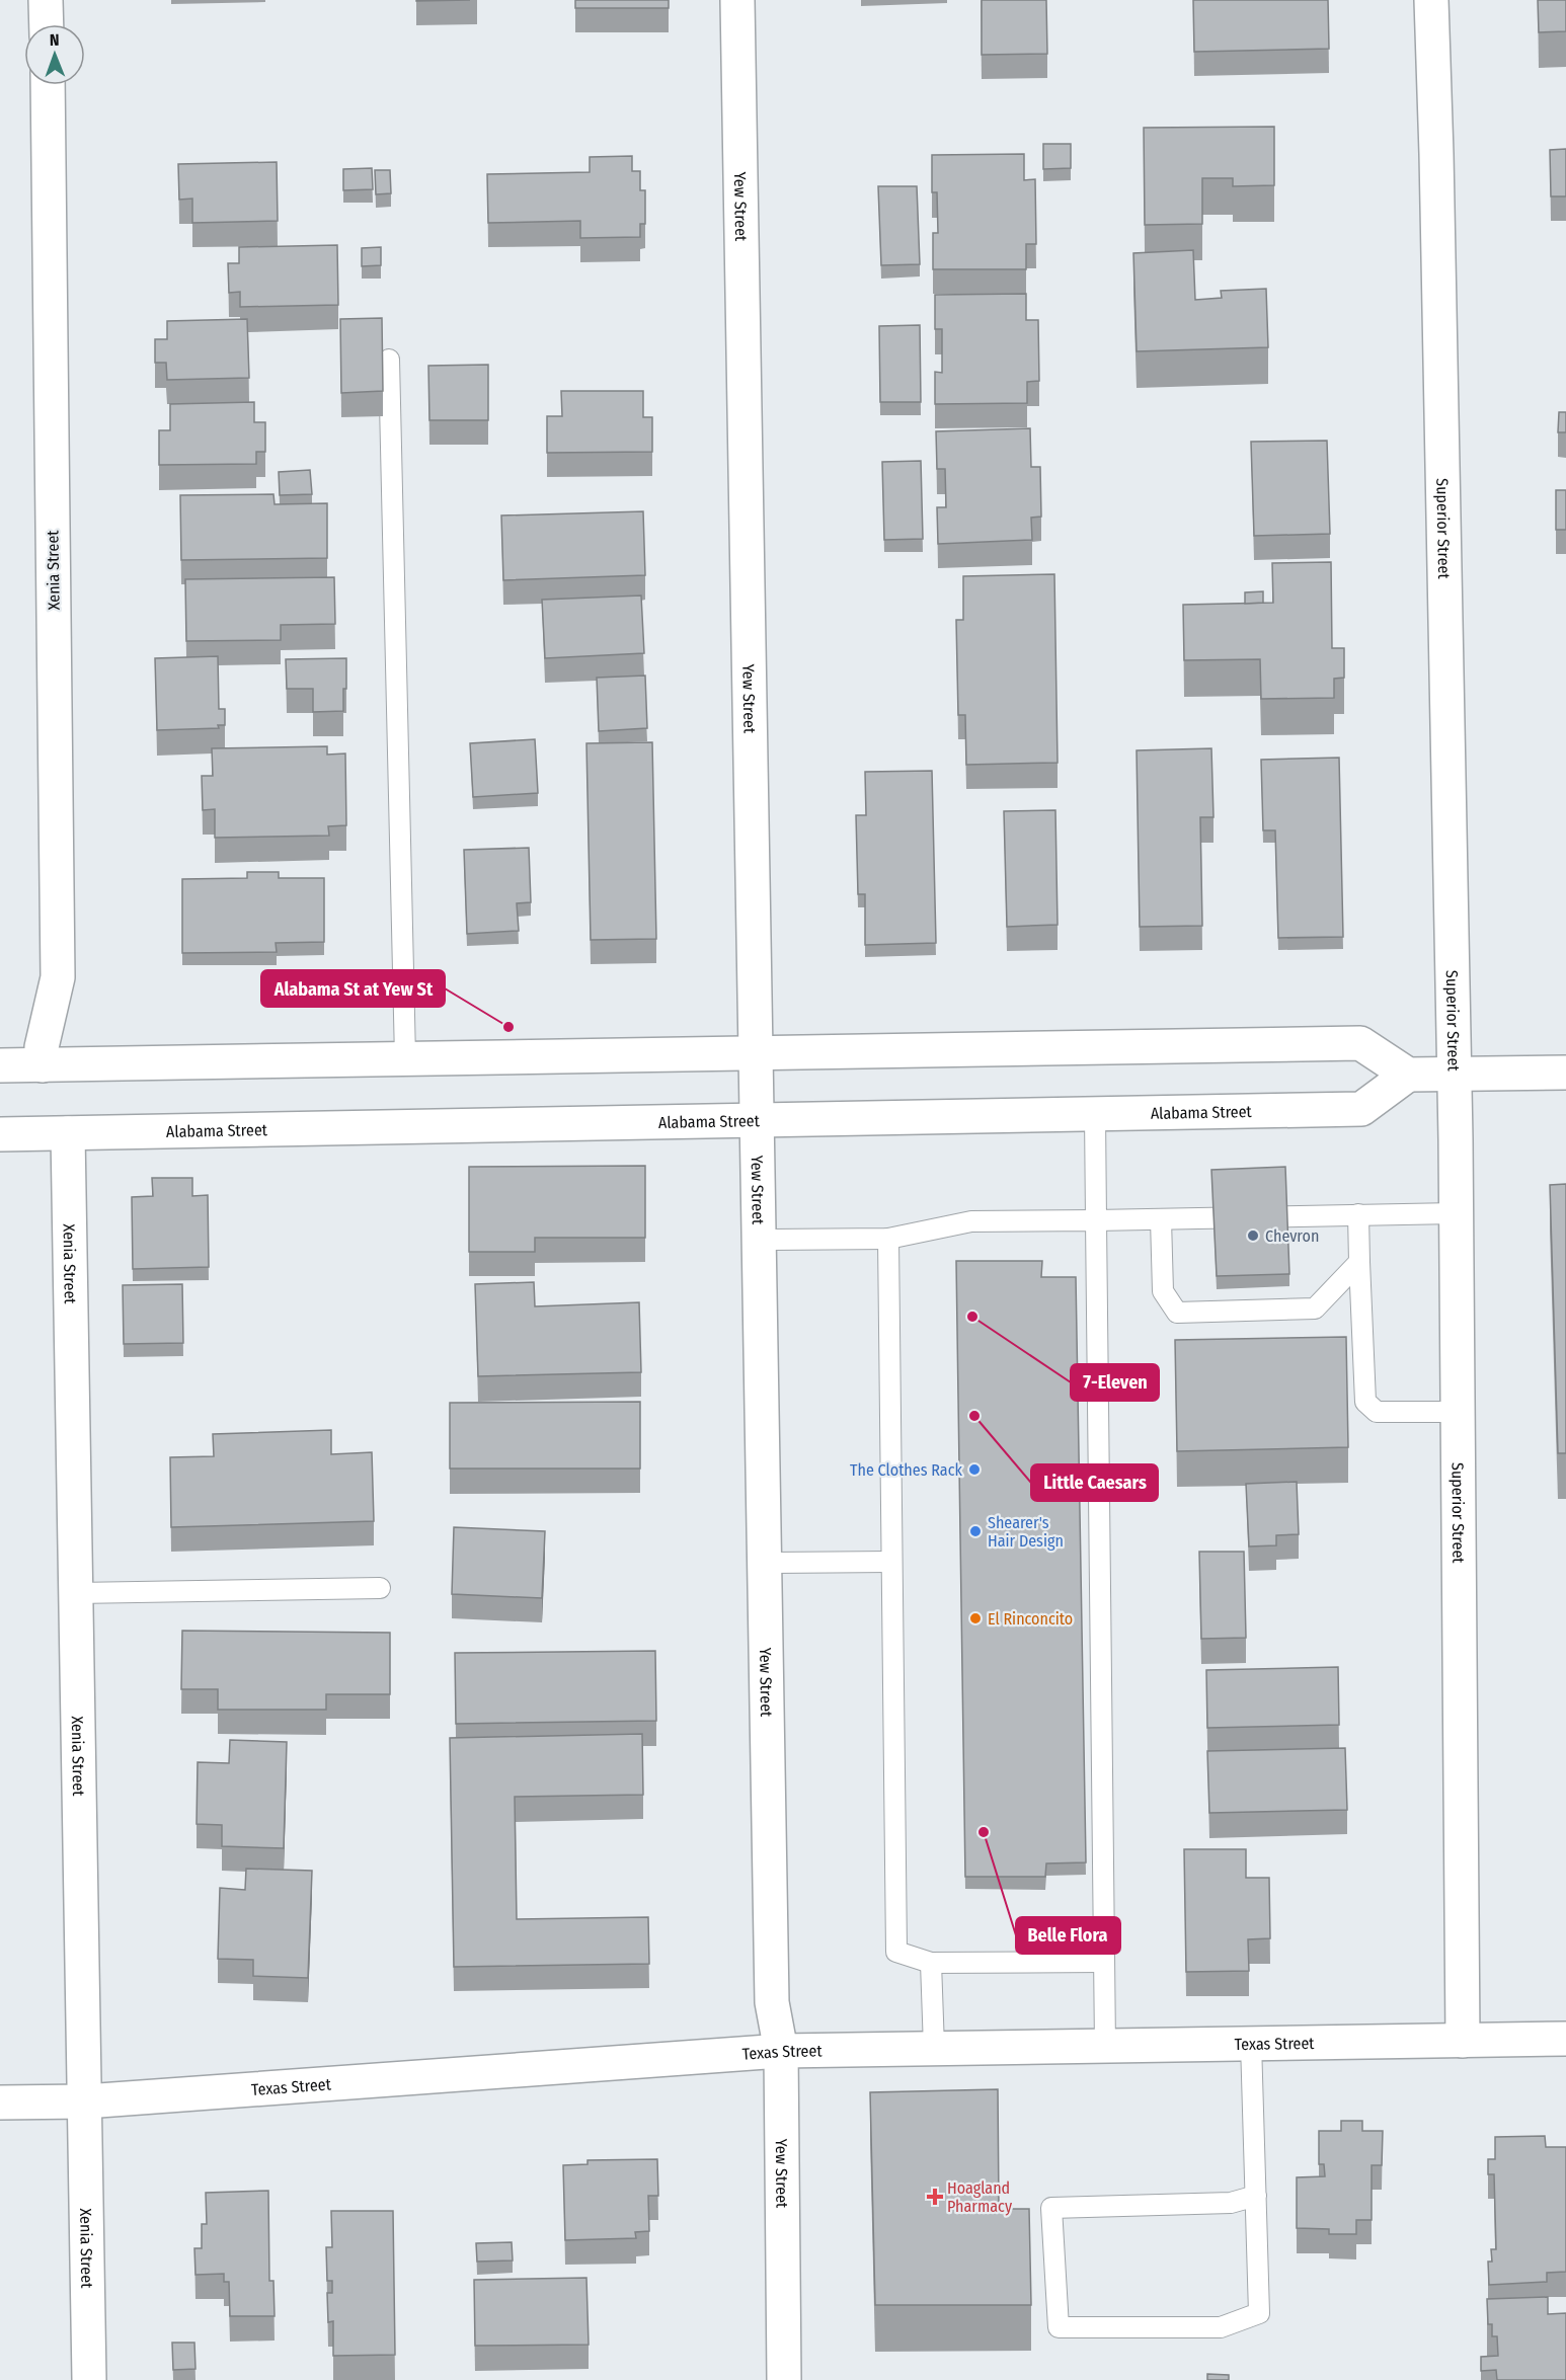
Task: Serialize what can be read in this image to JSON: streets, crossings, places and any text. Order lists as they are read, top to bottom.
{
  "streets": {
    "street": [
      "Yew Street",
      "Superior Street",
      "Xenia Street",
      "Alabama Street",
      "Texas Street"
    ]
  },
  "crossings": [
    ["Yew Street", "Alabama Street"],
    ["Yew Street", "Texas Street"],
    ["Superior Street", "Texas Street"],
    ["Xenia Street", "Alabama Street"],
    ["Xenia Street", "Texas Street"]
  ],
  "places": {
    "other": [
      "Alabama St at Yew St",
      "Chevron",
      "7-Eleven",
      "Little Caesars",
      "The Clothes Rack",
      "Shearer's Hair Design",
      "El Rinconcito",
      "Belle Flora"
    ],
    "health": ["Hoagland Pharmacy"]
  },
  "north": "top"
}
